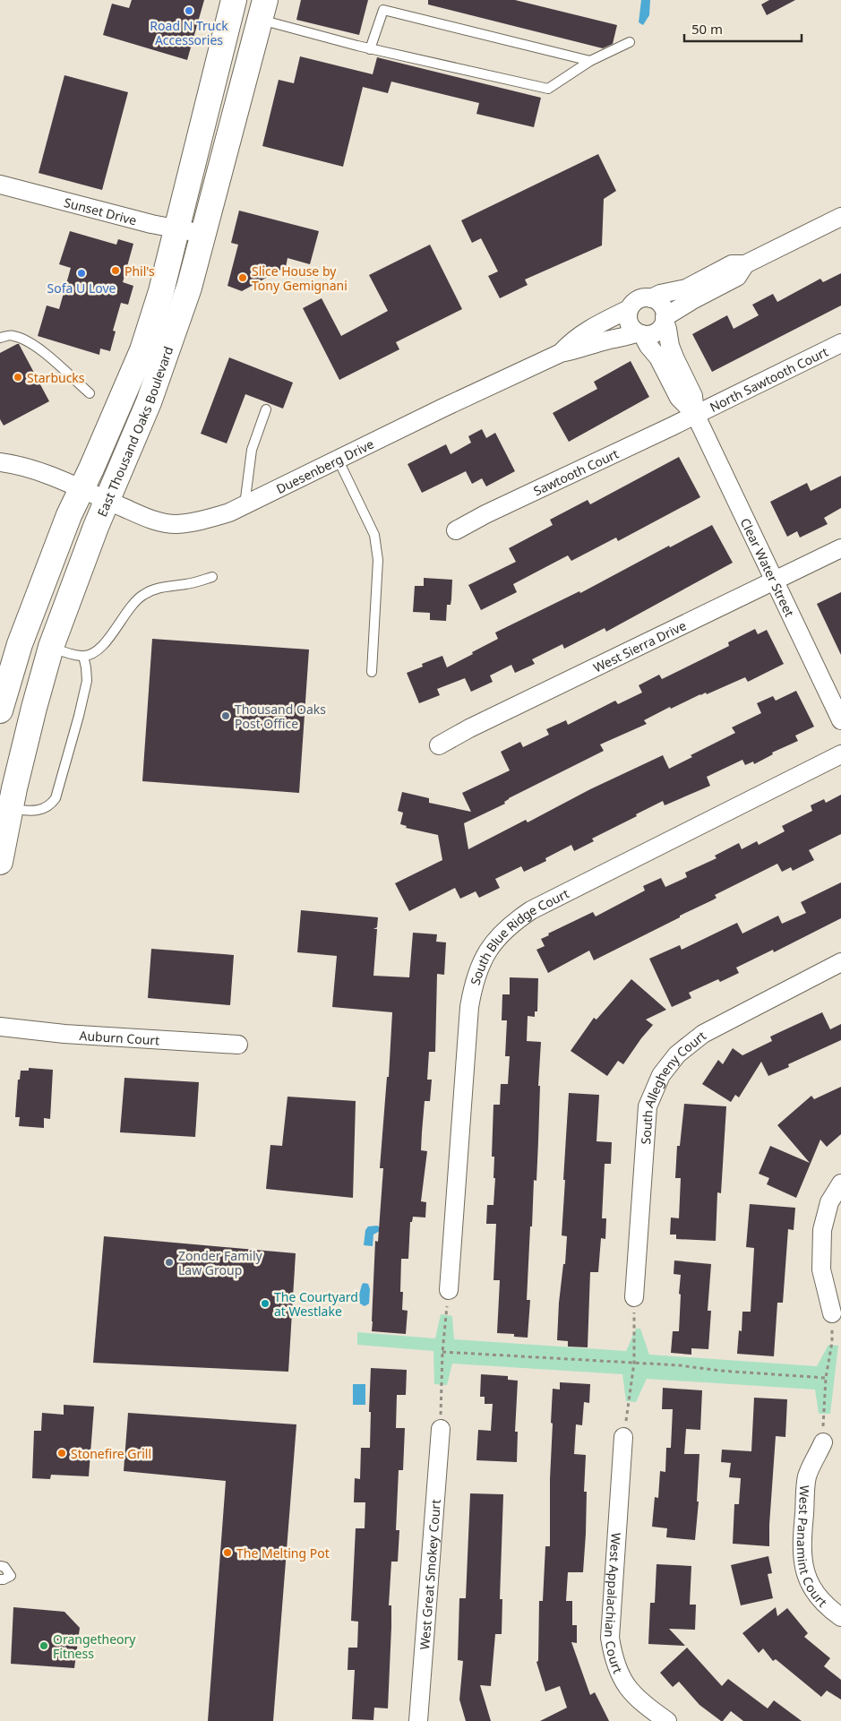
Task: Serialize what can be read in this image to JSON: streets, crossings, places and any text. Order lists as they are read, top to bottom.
{
  "streets": {
    "main road": ["East Thousand Oaks Boulevard"],
    "street": [
      "Sunset Drive",
      "North Sawtooth Court",
      "Duesenberg Drive",
      "Sawtooth Court",
      "Clear Water Street",
      "West Sierra Drive",
      "South Blue Ridge Court",
      "Auburn Court",
      "South Allegheny Court",
      "West Panamint Court",
      "West Great Smokey Court",
      "West Appalachian Court"
    ]
  },
  "crossings": [
    ["Sunset Drive", "East Thousand Oaks Boulevard"],
    ["North Sawtooth Court", "Sawtooth Court"],
    ["North Sawtooth Court", "Clear Water Street"],
    ["East Thousand Oaks Boulevard", "Duesenberg Drive"],
    ["Duesenberg Drive", "Clear Water Street"],
    ["Sawtooth Court", "Clear Water Street"],
    ["Clear Water Street", "West Sierra Drive"]
  ],
  "places": [
    "Road N Truck Accessories",
    "Phil's",
    "Sofa U Love",
    "Slice House by Tony Gemignani",
    "Starbucks",
    "Thousand Oaks Post Office",
    "Zonder Family Law Group",
    "The Courtyard at Westlake",
    "Stonefire Grill",
    "The Melting Pot",
    "Orangetheory Fitness"
  ],
  "scale_bar": "50 m"
}
